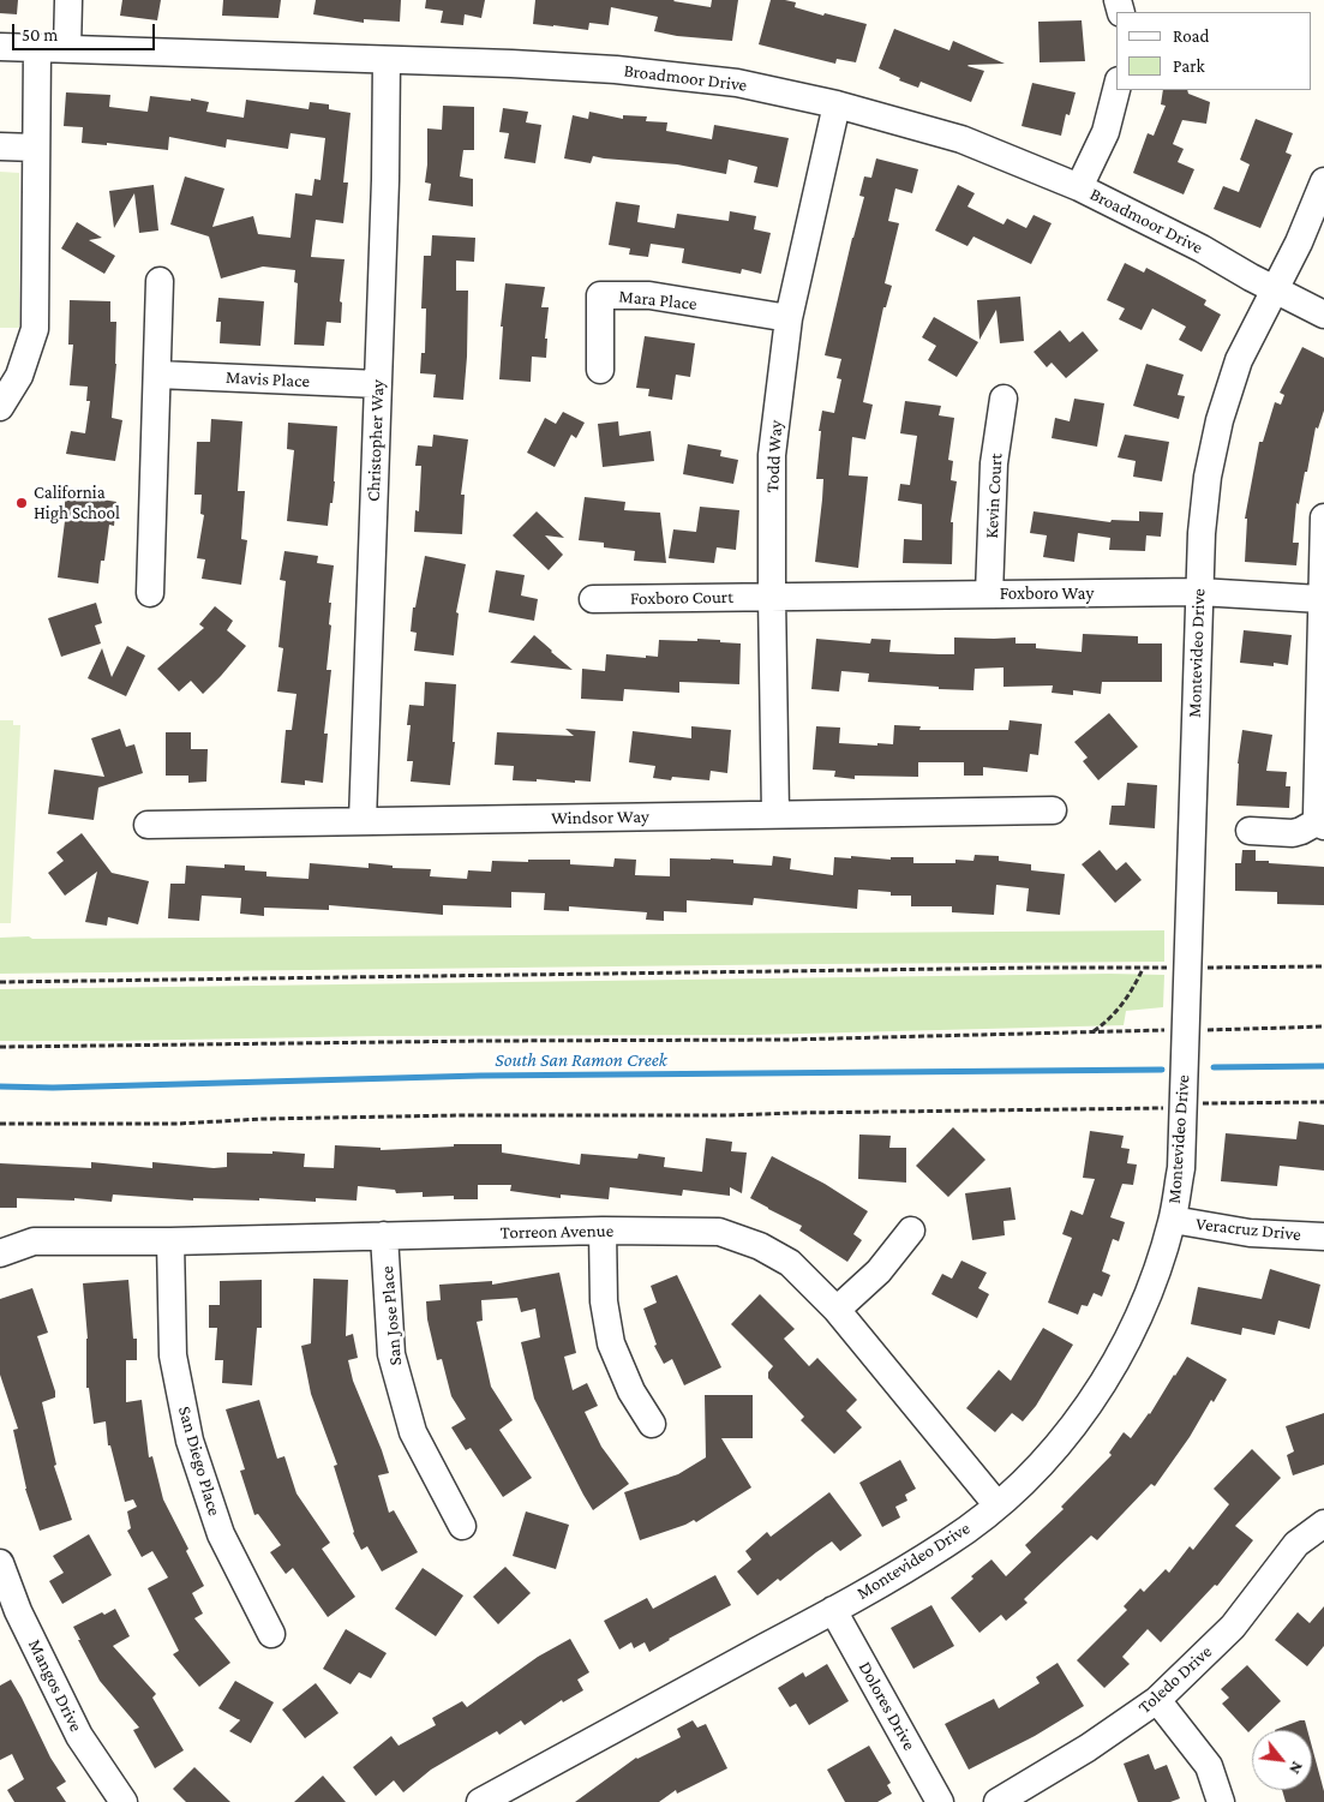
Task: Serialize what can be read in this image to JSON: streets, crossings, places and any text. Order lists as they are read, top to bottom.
{
  "streets": {
    "street": [
      "Broadmoor Drive",
      "Mara Place",
      "Mavis Place",
      "Christopher Way",
      "Todd Way",
      "Kevin Court",
      "Foxboro Way",
      "Foxboro Court",
      "Montevideo Drive",
      "Windsor Way",
      "Veracruz Drive",
      "Torreon Avenue",
      "San Jose Place",
      "San Diego Place",
      "Toledo Drive",
      "Mangos Drive",
      "Dolores Drive"
    ]
  },
  "crossings": [
    ["Broadmoor Drive", "Christopher Way"],
    ["Broadmoor Drive", "Todd Way"],
    ["Broadmoor Drive", "Montevideo Drive"],
    ["Mara Place", "Todd Way"],
    ["Mavis Place", "Christopher Way"],
    ["Christopher Way", "Windsor Way"],
    ["Todd Way", "Foxboro Way"],
    ["Todd Way", "Foxboro Court"],
    ["Todd Way", "Windsor Way"],
    ["Kevin Court", "Foxboro Way"],
    ["Foxboro Way", "Foxboro Court"],
    ["Foxboro Way", "Montevideo Drive"],
    ["Montevideo Drive", "Veracruz Drive"],
    ["Montevideo Drive", "Torreon Avenue"],
    ["Montevideo Drive", "Dolores Drive"],
    ["Torreon Avenue", "San Jose Place"],
    ["Torreon Avenue", "San Diego Place"]
  ],
  "water": ["South San Ramon Creek"],
  "places": ["California High School"],
  "legend": ["Road", "Park"],
  "scale_bar": "50 m",
  "north": "bottom right"
}
